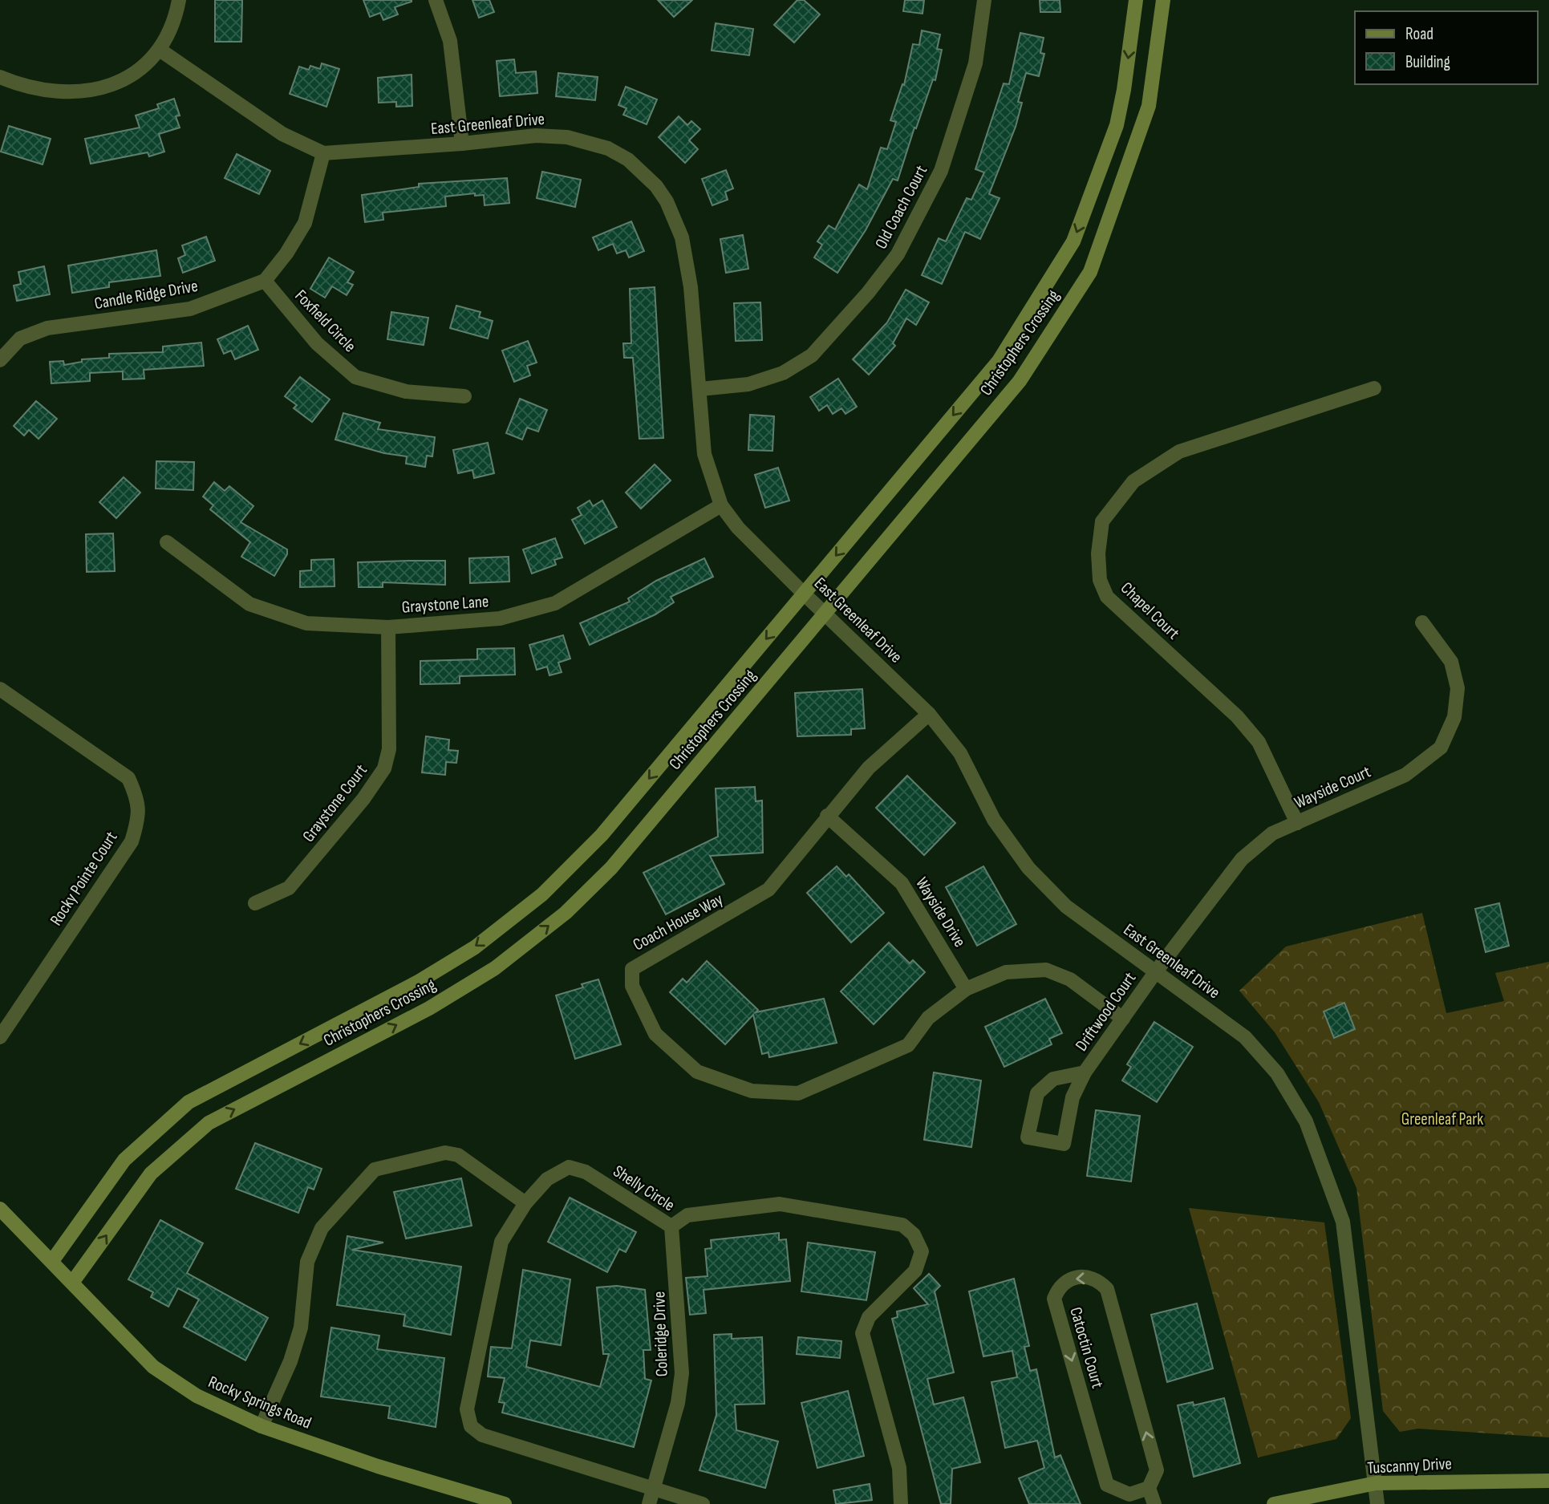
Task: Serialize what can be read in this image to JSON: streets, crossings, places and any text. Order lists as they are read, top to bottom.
{
  "streets": {
    "street": [
      "East Greenleaf Drive",
      "Old Coach Court",
      "Candle Ridge Drive",
      "Foxfield Circle",
      "Christophers Crossing",
      "Graystone Lane",
      "Chapel Court",
      "Wayside Court",
      "Graystone Court",
      "Rocky Pointe Court",
      "Wayside Drive",
      "Coach House Way",
      "Driftwood Court",
      "Shelly Circle",
      "Coleridge Drive",
      "Catoctin Court",
      "Rocky Springs Road",
      "Tuscanny Drive"
    ]
  },
  "crossings": [
    ["East Greenleaf Drive", "Old Coach Court"],
    ["East Greenleaf Drive", "Christophers Crossing"],
    ["East Greenleaf Drive", "Graystone Lane"],
    ["East Greenleaf Drive", "Wayside Court"],
    ["East Greenleaf Drive", "Coach House Way"],
    ["East Greenleaf Drive", "Driftwood Court"],
    ["East Greenleaf Drive", "Tuscanny Drive"],
    ["Candle Ridge Drive", "Foxfield Circle"],
    ["Christophers Crossing", "Rocky Springs Road"],
    ["Graystone Lane", "Graystone Court"],
    ["Chapel Court", "Wayside Court"],
    ["Wayside Court", "Driftwood Court"],
    ["Wayside Drive", "Coach House Way"],
    ["Coach House Way", "Driftwood Court"],
    ["Shelly Circle", "Coleridge Drive"]
  ],
  "parks": ["Greenleaf Park"],
  "legend": ["Road", "Building"]
}
